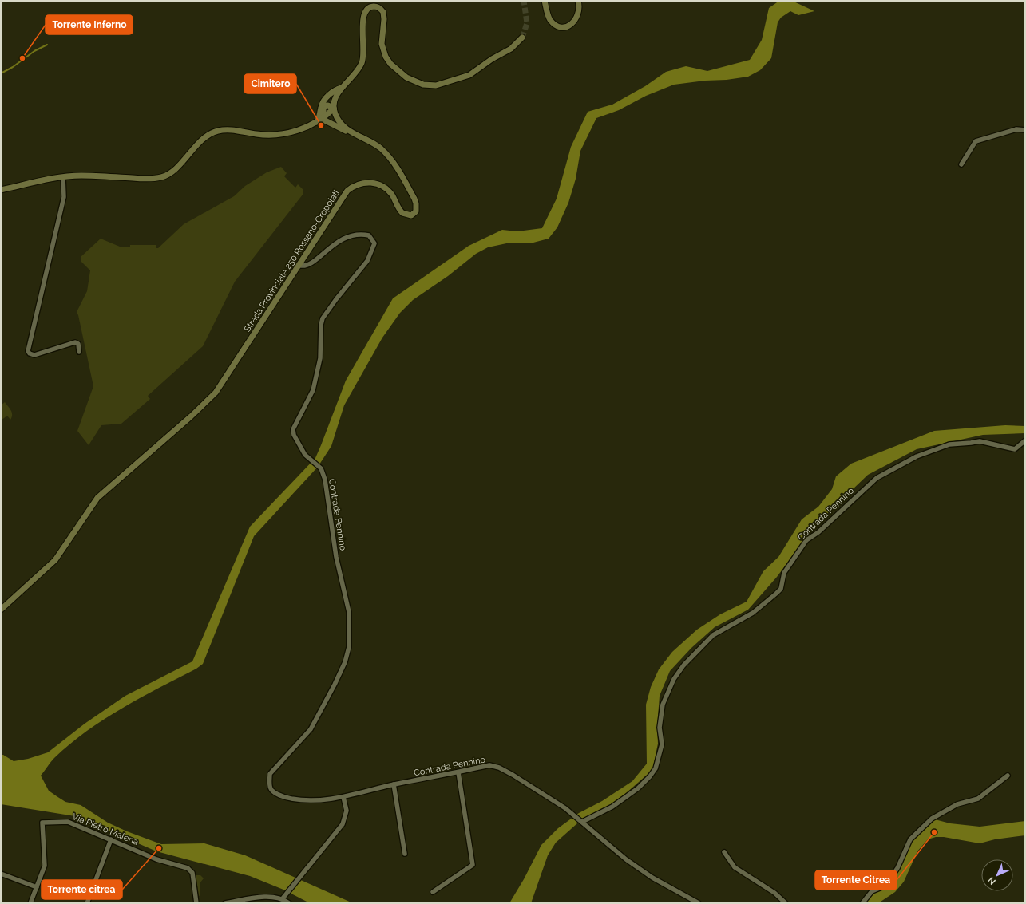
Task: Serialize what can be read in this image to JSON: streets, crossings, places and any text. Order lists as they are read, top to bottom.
{
  "streets": {
    "main road": ["Strada Provinciale 250 Rossano-Cropolati"],
    "street": ["Contrada Pennino", "Via Pietro Malena"]
  },
  "places": [
    "Torrente Inferno",
    "Cimitero",
    "Torrente Citrea",
    "Torrente citrea"
  ],
  "north": "bottom left"
}
